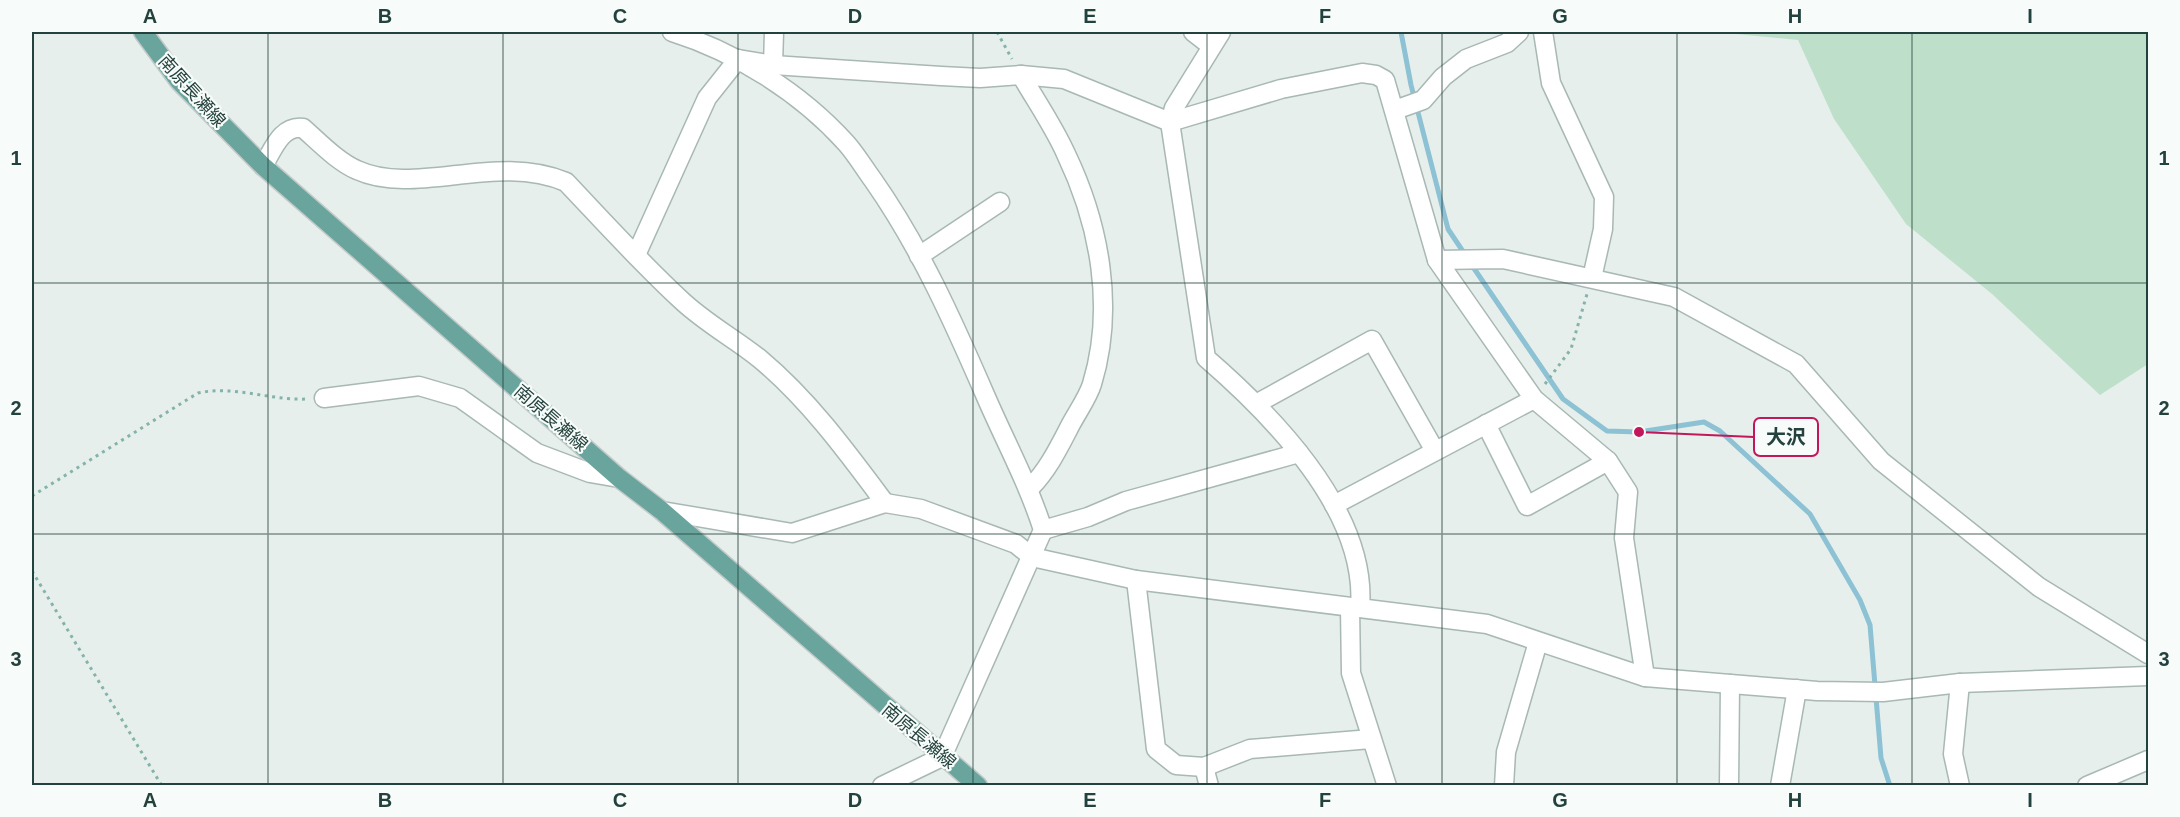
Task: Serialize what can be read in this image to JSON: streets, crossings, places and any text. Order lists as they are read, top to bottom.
{
  "streets": {
    "main road": ["南原長瀬線"]
  },
  "places": ["大沢"],
  "grid": {
    "columns": [
      "A",
      "B",
      "C",
      "D",
      "E",
      "F",
      "G",
      "H",
      "I"
    ],
    "rows": ["1", "2", "3"]
  }
}
